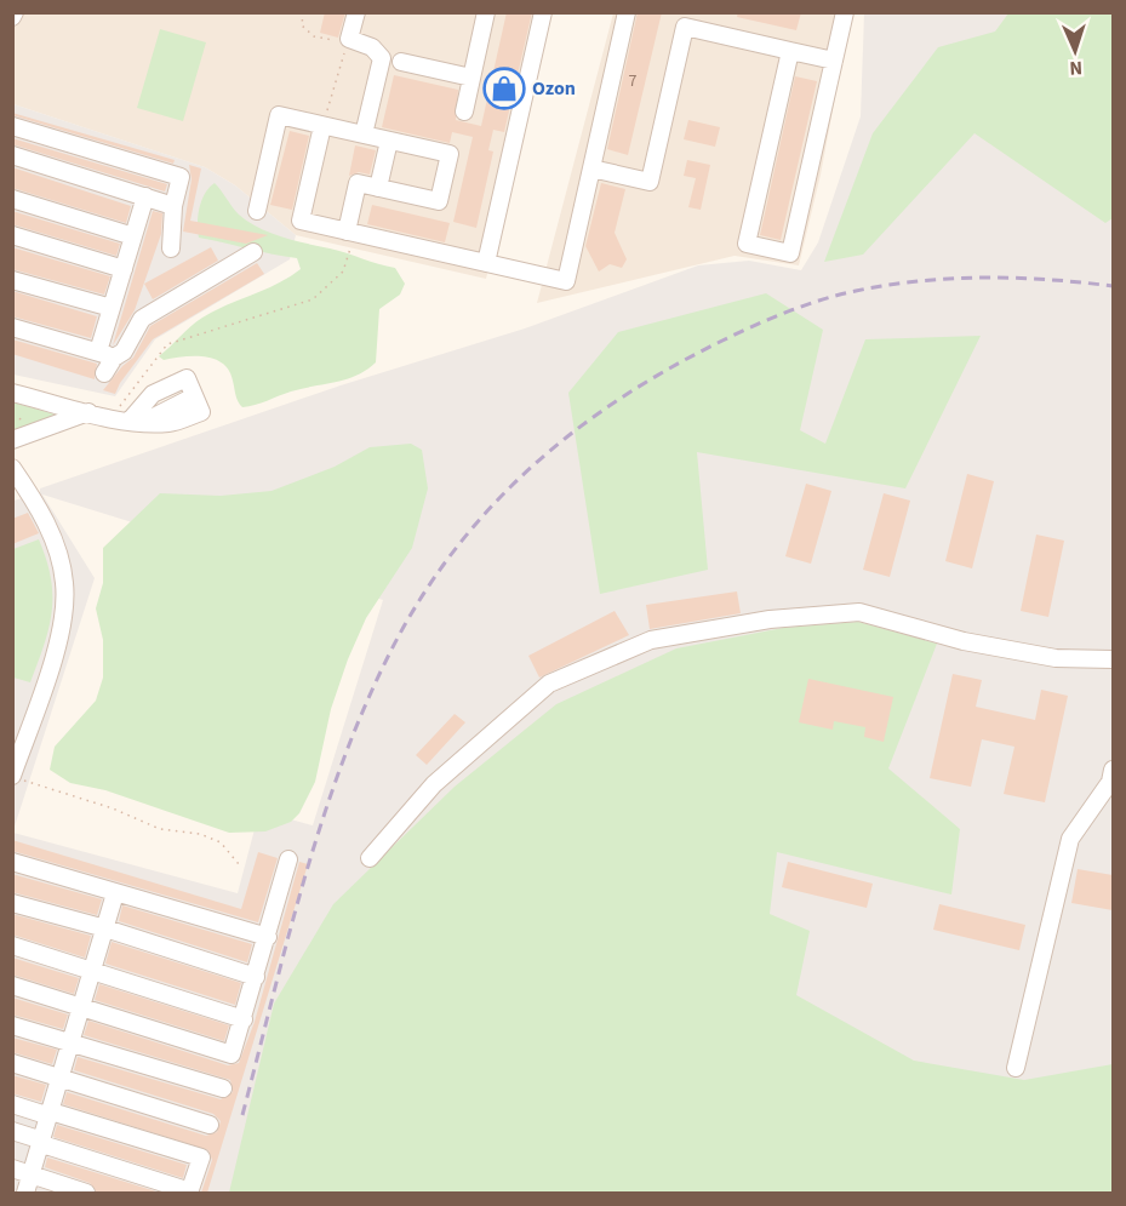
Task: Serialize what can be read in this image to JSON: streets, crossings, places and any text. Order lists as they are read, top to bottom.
{
  "places": {
    "shop": ["Ozon"]
  },
  "house_numbers": ["7"],
  "north": "bottom"
}
